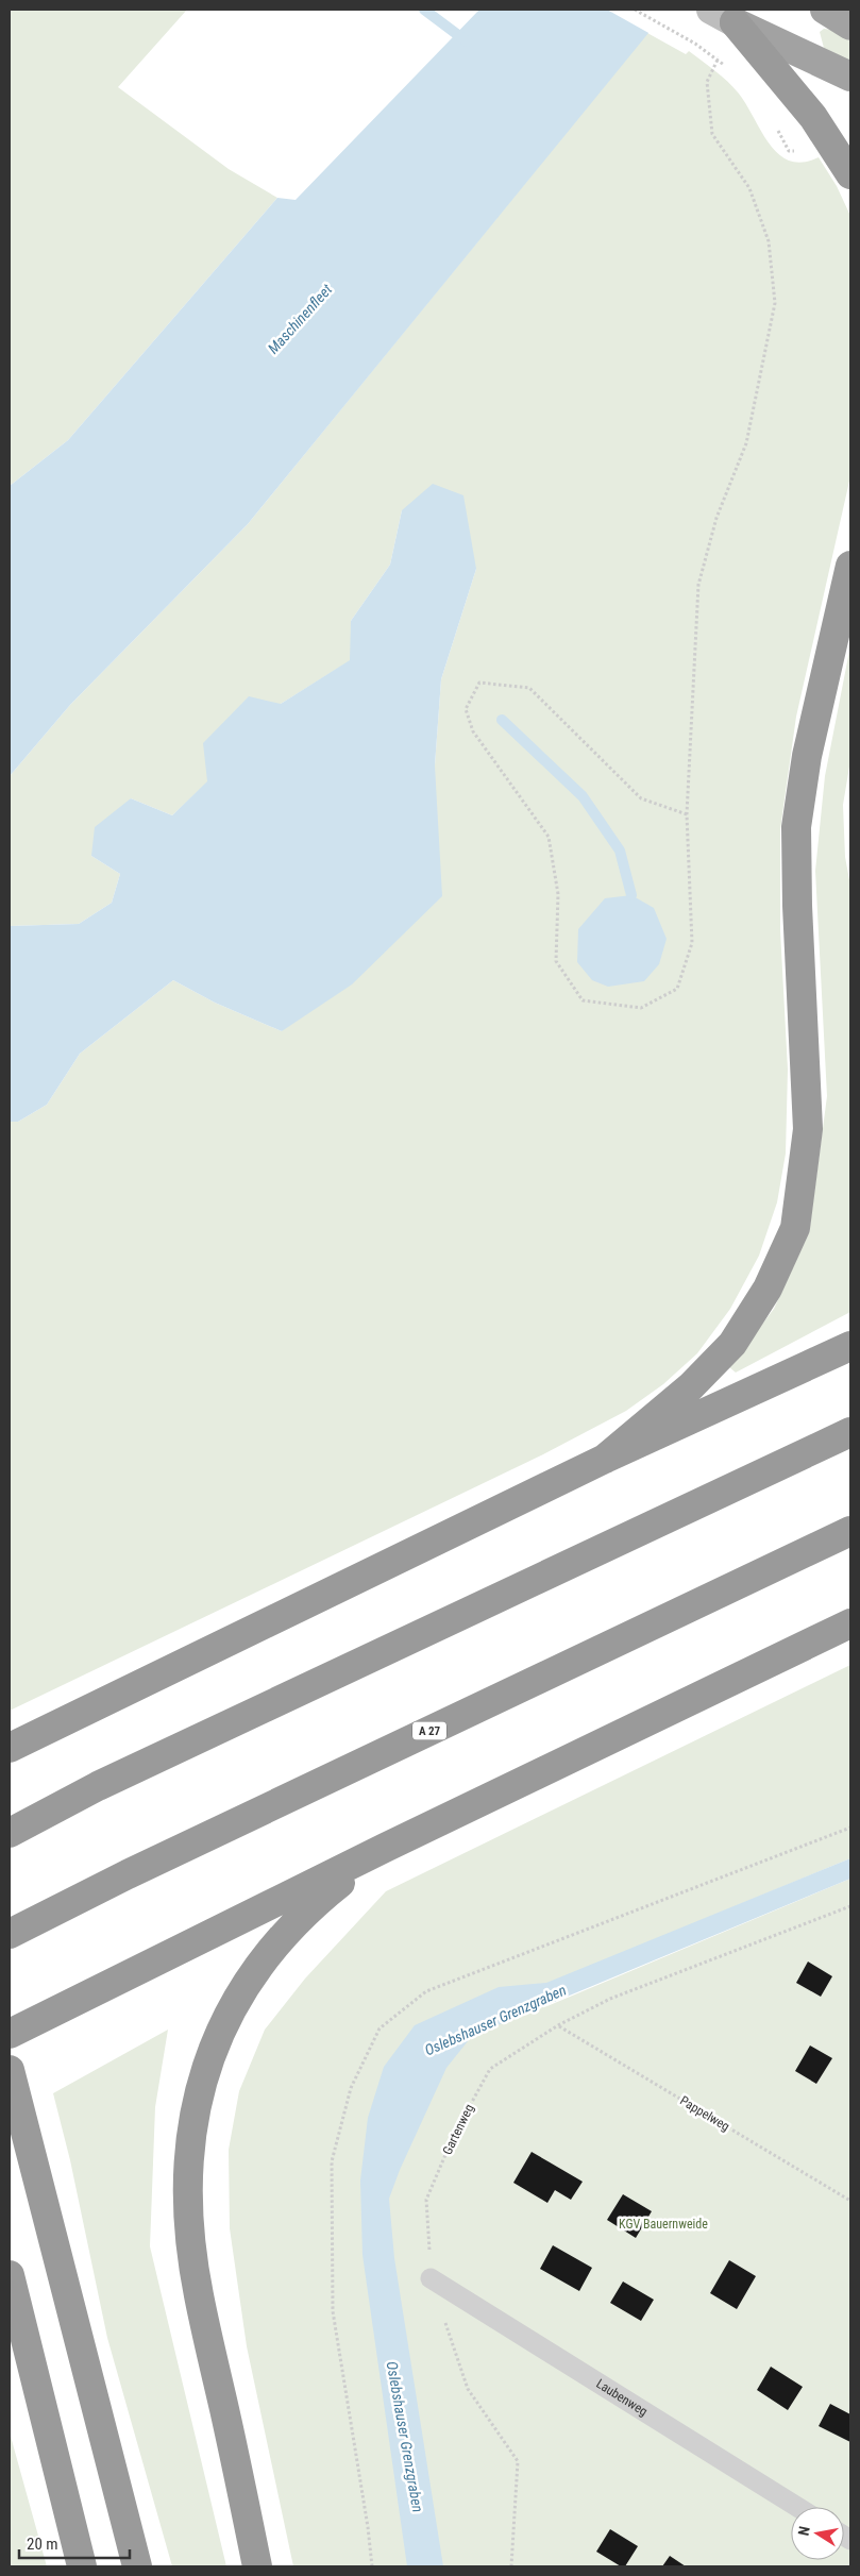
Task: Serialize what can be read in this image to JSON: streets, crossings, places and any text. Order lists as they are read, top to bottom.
{
  "streets": {
    "highway": ["A 27"],
    "lane": ["Laubenweg"],
    "path": ["Pappelweg", "Gartenweg"]
  },
  "crossings": [
    ["Pappelweg", "Gartenweg"],
    ["Gartenweg", "Laubenweg"]
  ],
  "water": ["Maschinenfleet", "Oslebshauser Grenzgraben"],
  "parks": ["KGV Bauernweide"],
  "scale_bar": "20 m",
  "north": "left"
}
